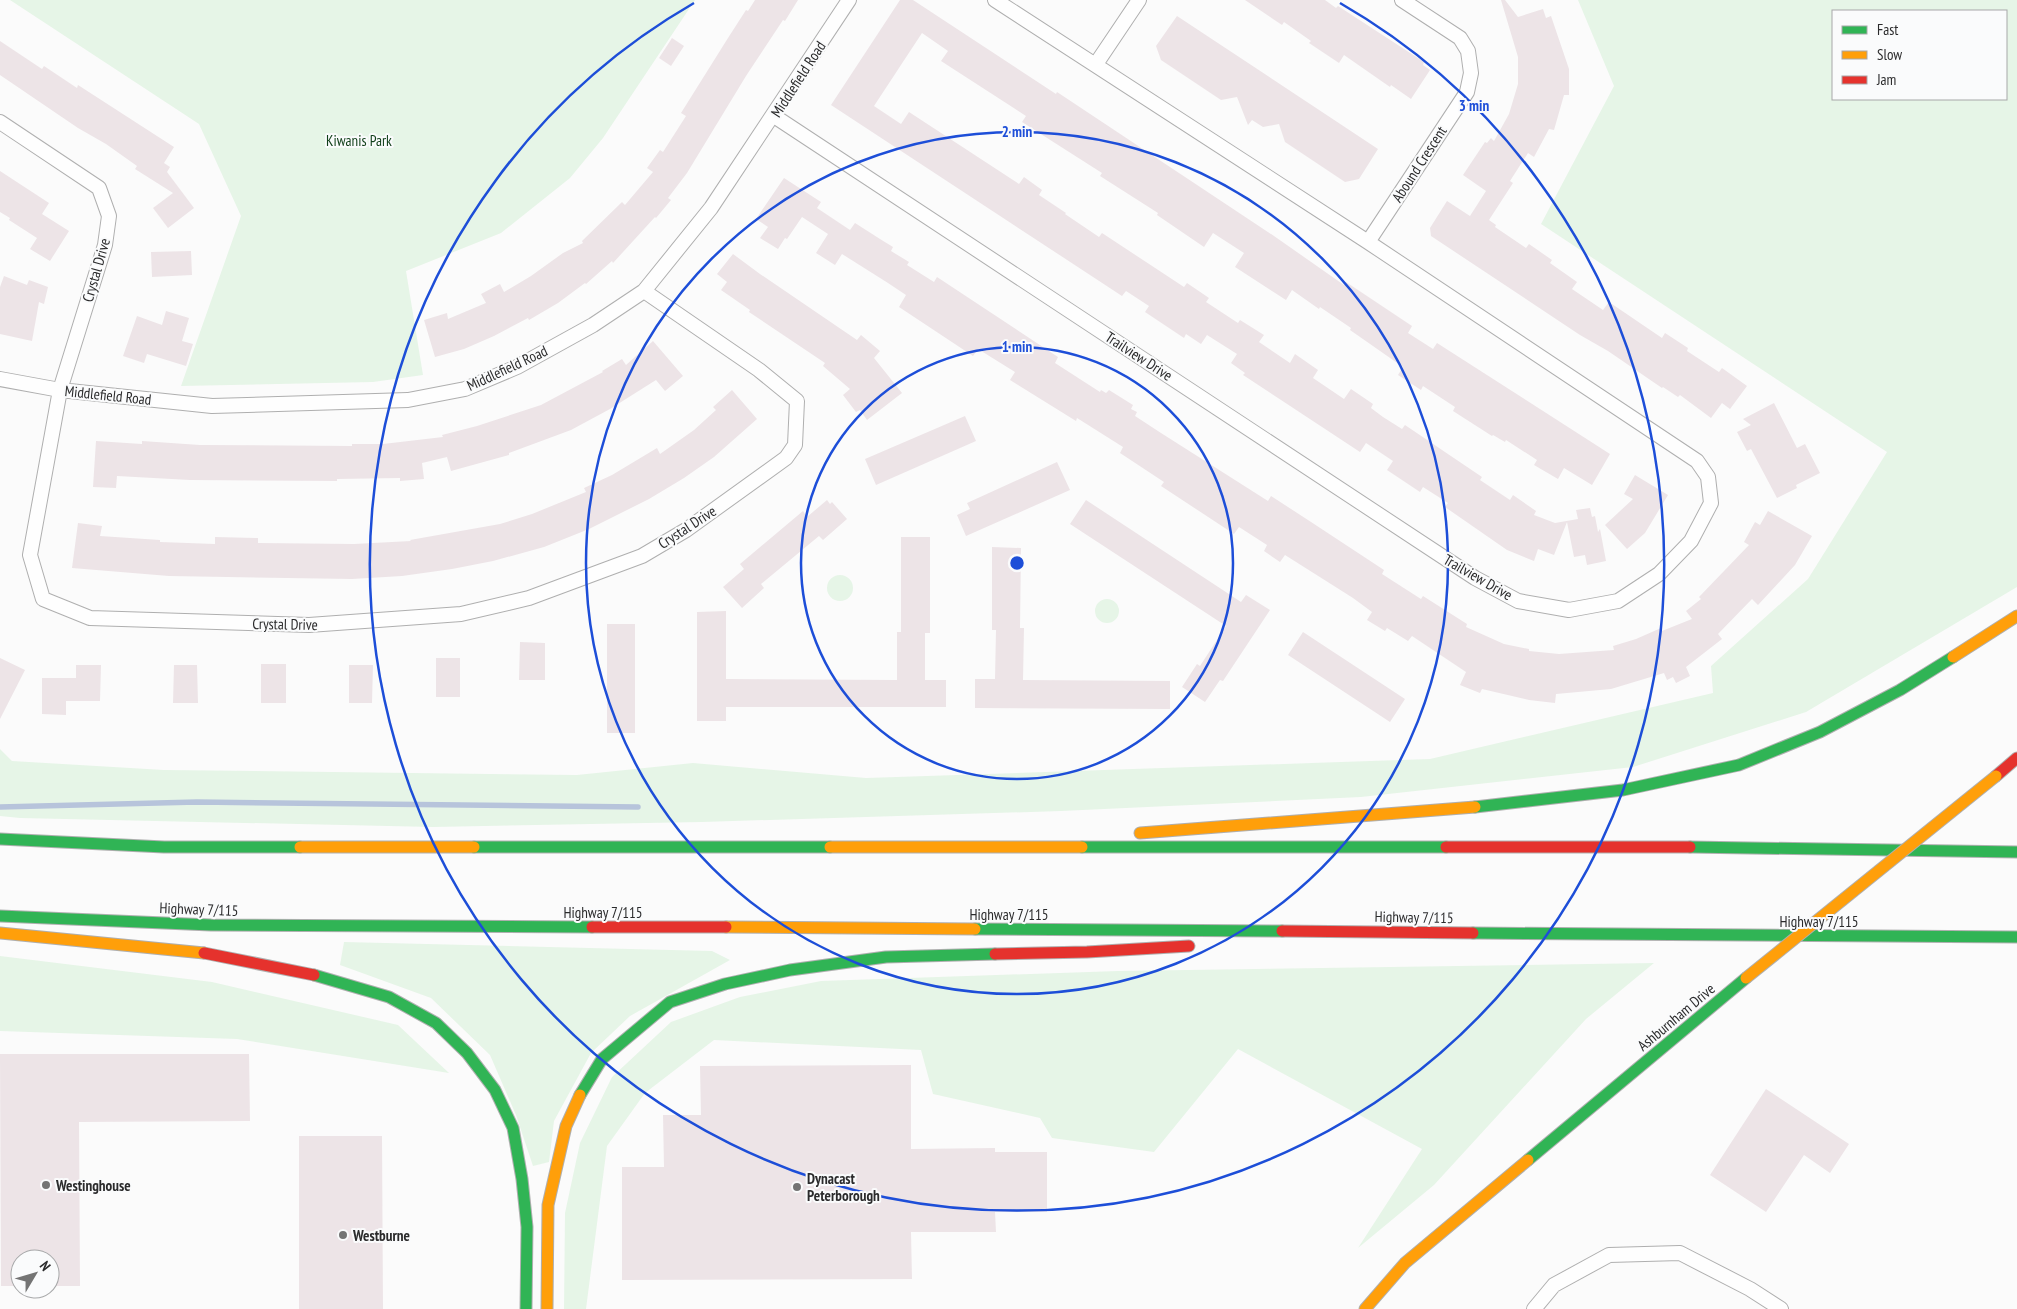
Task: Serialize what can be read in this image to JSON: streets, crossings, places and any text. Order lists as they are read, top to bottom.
{
  "streets": {
    "main road": ["Highway 7/115", "Ashburnham Drive"],
    "street": [
      "Middlefield Road",
      "Abound Crescent",
      "Crystal Drive",
      "Trailview Drive"
    ]
  },
  "crossings": [
    ["Middlefield Road", "Crystal Drive"],
    ["Middlefield Road", "Trailview Drive"],
    ["Abound Crescent", "Trailview Drive"]
  ],
  "parks": ["Kiwanis Park"],
  "places": ["Westinghouse", "Dynacast Peterborough", "Westburne"],
  "legend": ["Fast", "Slow", "Jam"],
  "north": "top right",
  "rings": ["3 min", "2 min", "1 min"]
}
